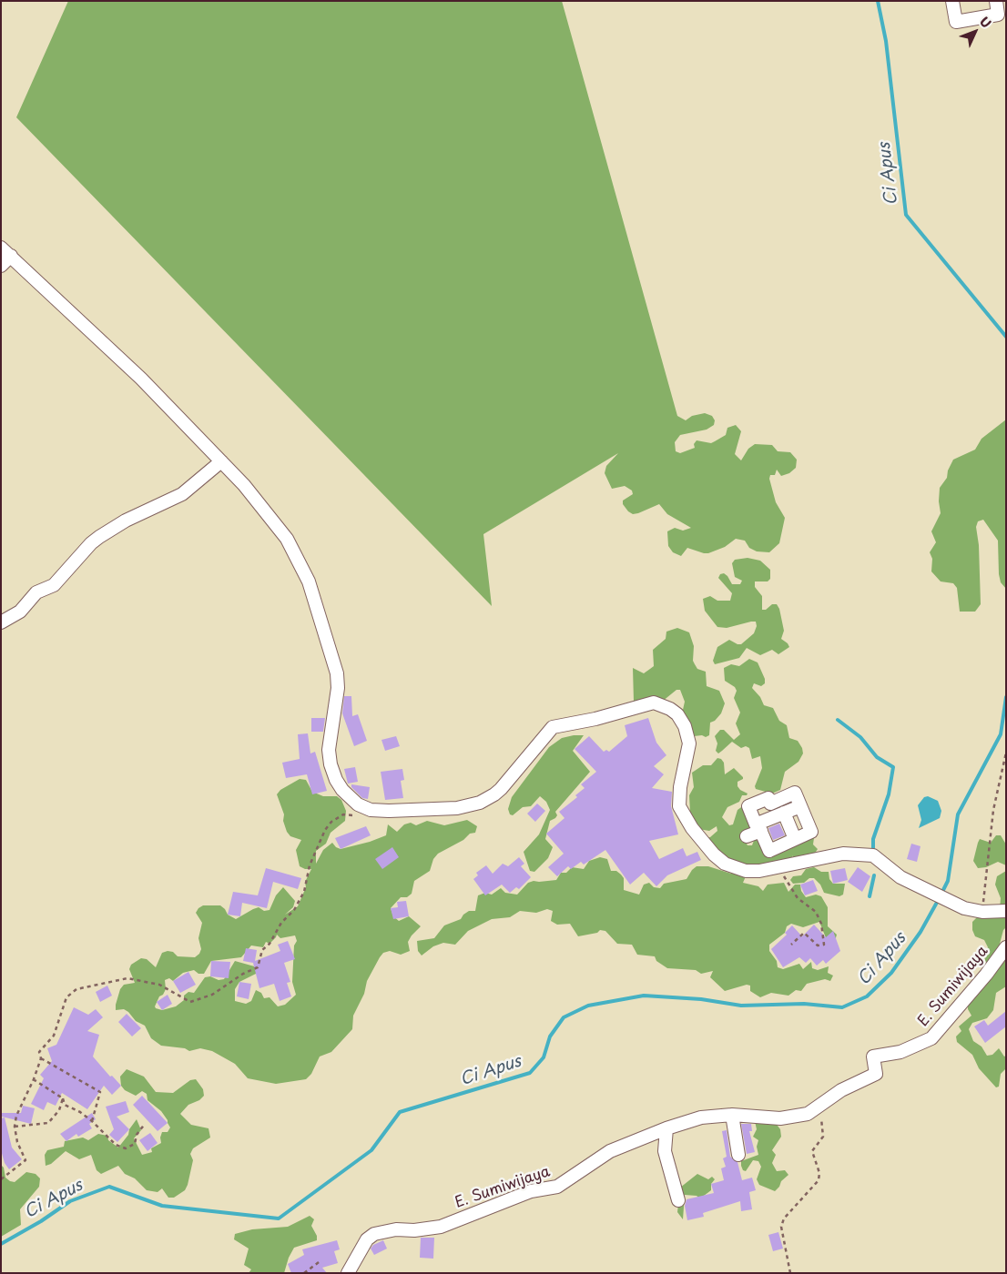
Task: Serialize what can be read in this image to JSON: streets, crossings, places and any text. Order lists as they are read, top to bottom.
{
  "streets": {
    "street": ["E. Sumiwijaya"]
  },
  "water": ["Ci Apus"],
  "north": "top right"
}
